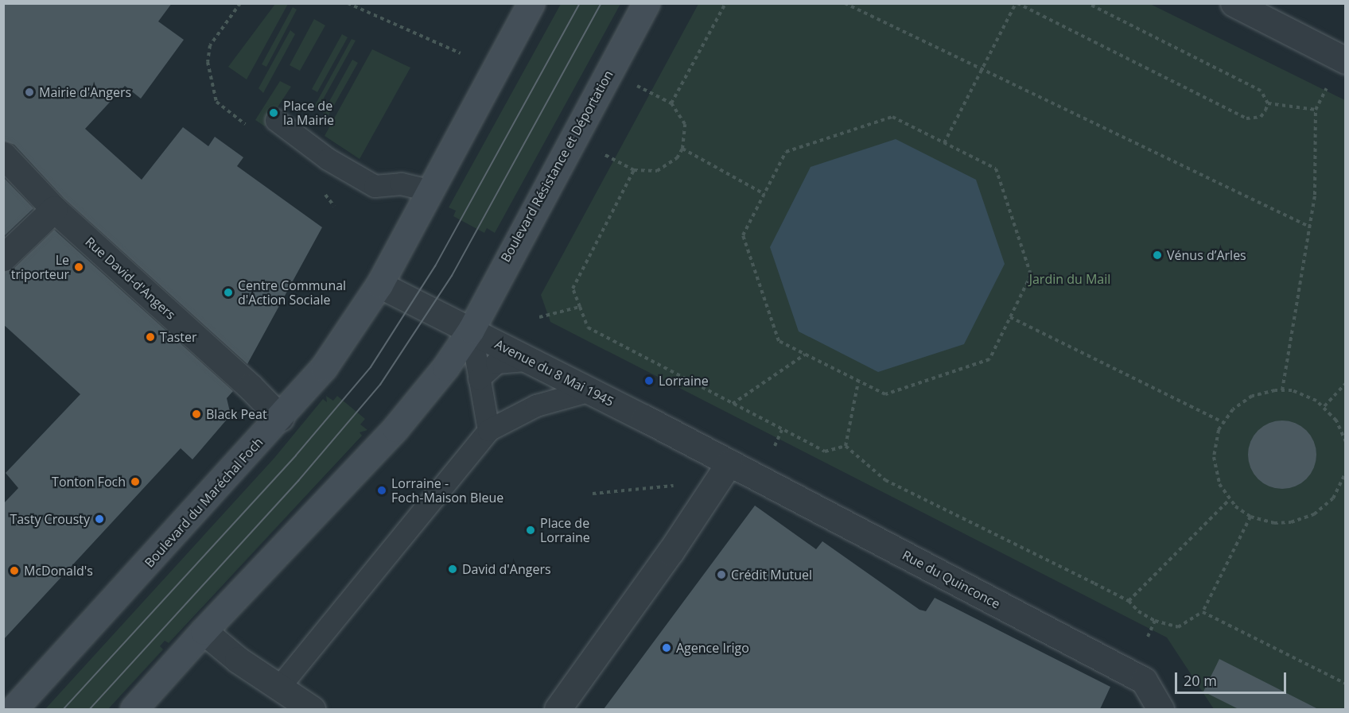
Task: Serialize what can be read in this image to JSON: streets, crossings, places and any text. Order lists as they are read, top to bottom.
{
  "streets": {
    "main road": ["Boulevard Résistance et Déportation", "Boulevard du Maréchal Foch"],
    "street": ["Rue David-d'Angers", "Avenue du 8 Mai 1945", "Rue du Quinconce"]
  },
  "crossings": [
    ["Boulevard Résistance et Déportation", "Avenue du 8 Mai 1945"],
    ["Rue David-d'Angers", "Boulevard du Maréchal Foch"],
    ["Avenue du 8 Mai 1945", "Boulevard du Maréchal Foch"],
    ["Avenue du 8 Mai 1945", "Rue du Quinconce"]
  ],
  "parks": ["Jardin du Mail"],
  "places": [
    "Mairie d'Angers",
    "Place de la Mairie",
    "Vénus d’Arles",
    "Le triporteur",
    "Centre Communal d'Action Sociale",
    "Taster",
    "Lorraine",
    "Black Peat",
    "Tonton Foch",
    "Lorraine - Foch-Maison Bleue",
    "Tasty Crousty",
    "Place de Lorraine",
    "David d'Angers",
    "McDonald's",
    "Crédit Mutuel",
    "Agence Irigo"
  ],
  "scale_bar": "20 m"
}
